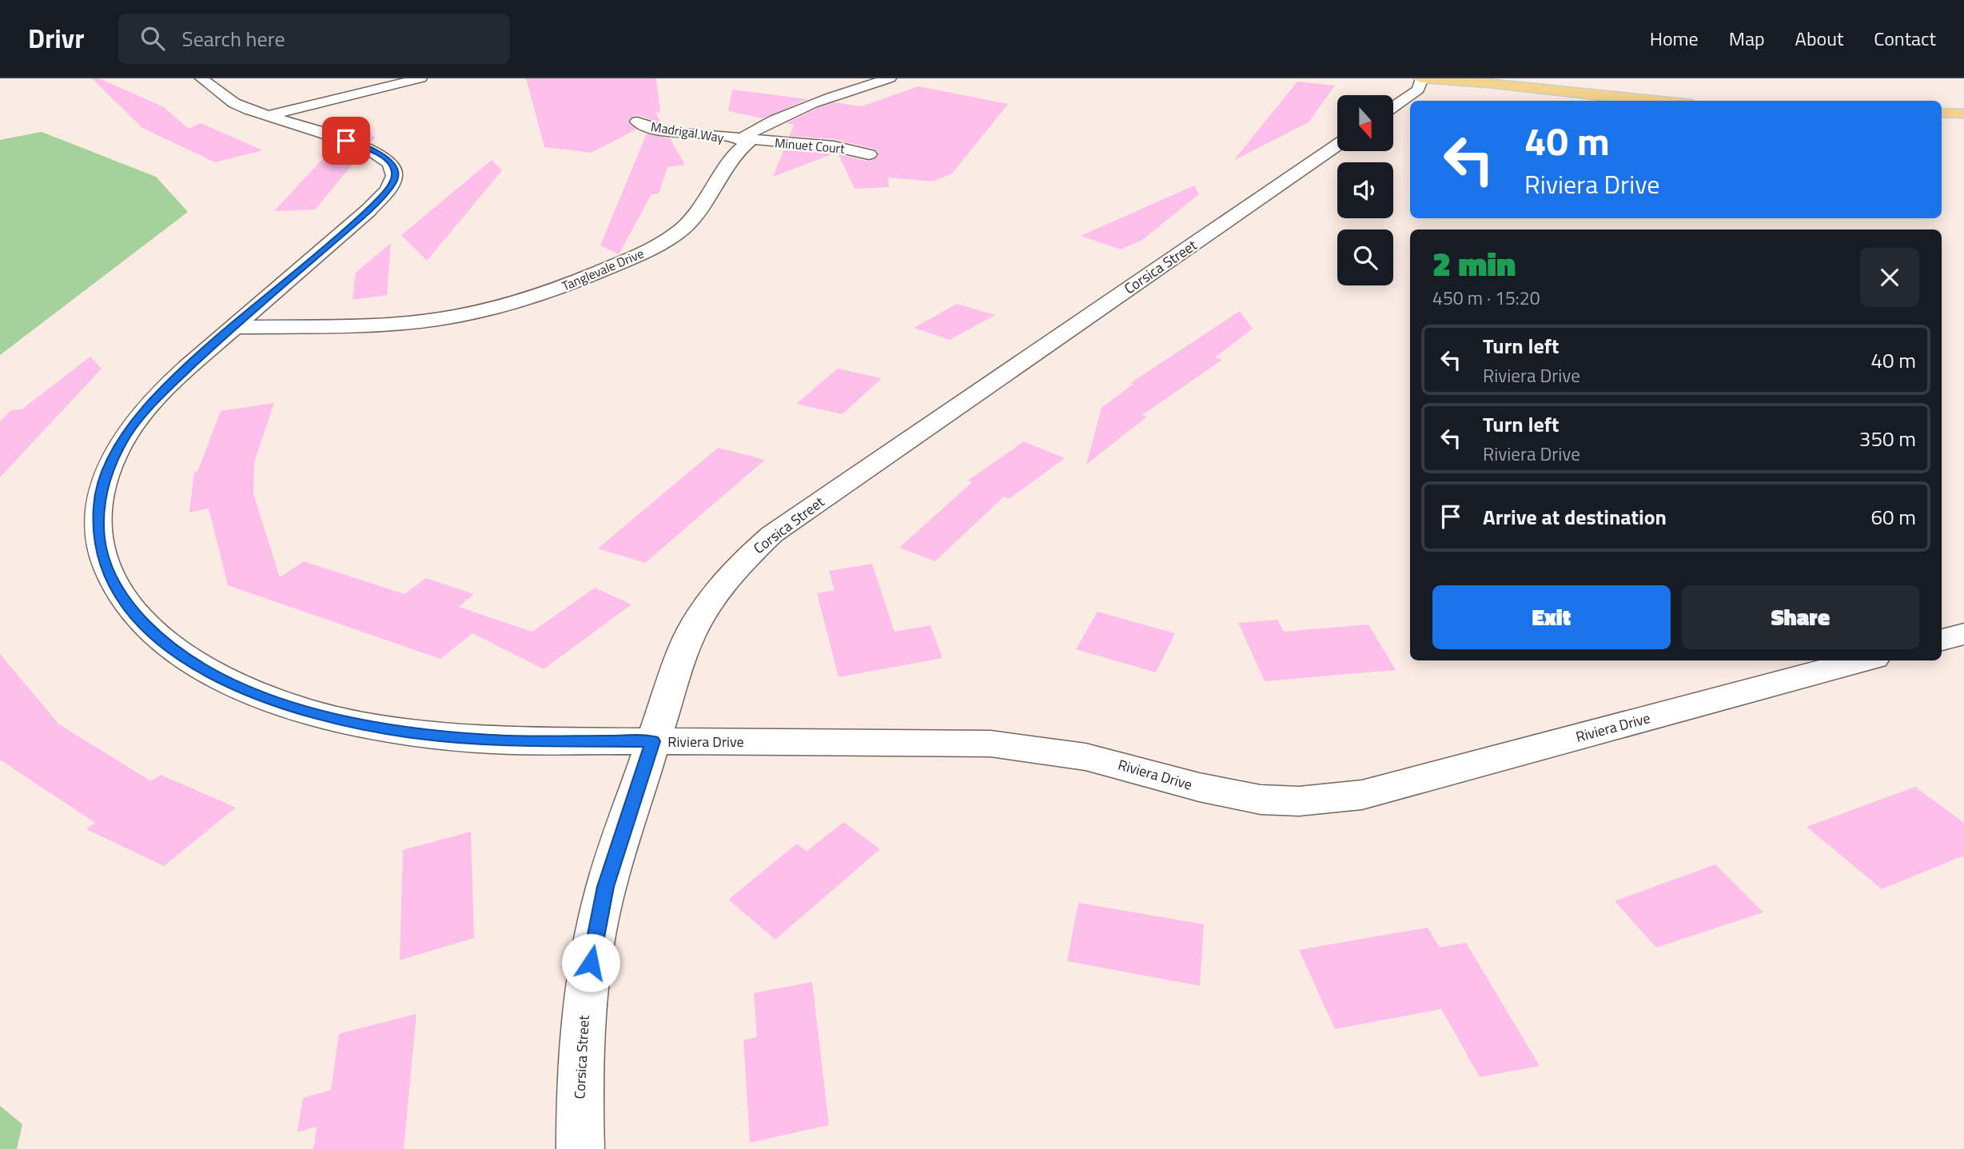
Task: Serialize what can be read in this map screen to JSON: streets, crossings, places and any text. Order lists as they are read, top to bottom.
{
  "streets": {
    "street": [
      "Madrigal Way",
      "Minuet Court",
      "Corsica Street",
      "Tanglevale Drive",
      "Riviera Drive"
    ]
  },
  "crossings": [
    ["Madrigal Way", "Minuet Court"],
    ["Madrigal Way", "Tanglevale Drive"],
    ["Minuet Court", "Tanglevale Drive"],
    ["Corsica Street", "Riviera Drive"],
    ["Tanglevale Drive", "Riviera Drive"]
  ],
  "north": "bottom",
  "page": {
    "header": "Drivr",
    "search": "Search here",
    "nav": [
      "Home",
      "Map",
      "About",
      "Contact"
    ],
    "turn": ["40 m", "Riviera Drive"],
    "heading": ["2 min", "450 m · 15:20"],
    "list": [
      {
        "name": "Turn left",
        "note": "Riviera Drive",
        "value": "40 m"
      },
      {
        "name": "Turn left",
        "note": "Riviera Drive",
        "value": "350 m"
      },
      {
        "name": "Arrive at destination",
        "value": "60 m"
      }
    ],
    "buttons": ["Exit", "Share"]
  }
}
